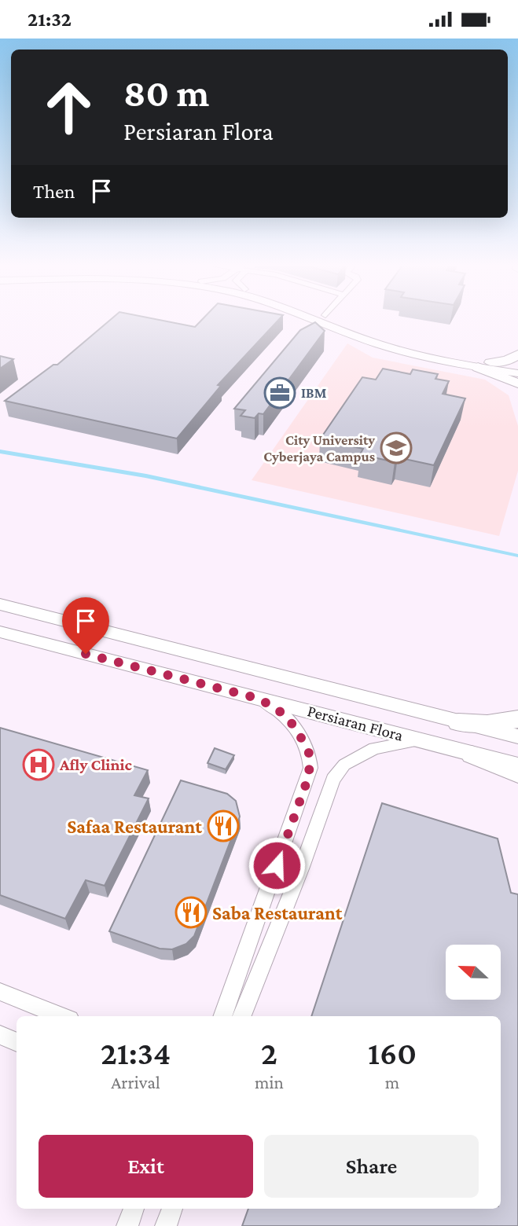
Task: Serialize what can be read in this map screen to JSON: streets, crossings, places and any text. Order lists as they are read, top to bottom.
{
  "streets": {
    "main road": ["Persiaran Flora"]
  },
  "places": {
    "office": ["IBM"],
    "school or university": ["City University Cyberjaya Campus"],
    "hospital": ["Afly Clinic"],
    "restaurant": ["Safaa Restaurant", "Saba Restaurant"]
  },
  "north": "left",
  "page": {
    "status": "21:32",
    "turn": ["80 m", "Persiaran Flora"],
    "then": "Then",
    "eta": [
      "21:34",
      "Arrival",
      "2",
      "min",
      "160",
      "m"
    ],
    "buttons": ["Exit", "Share"]
  }
}
